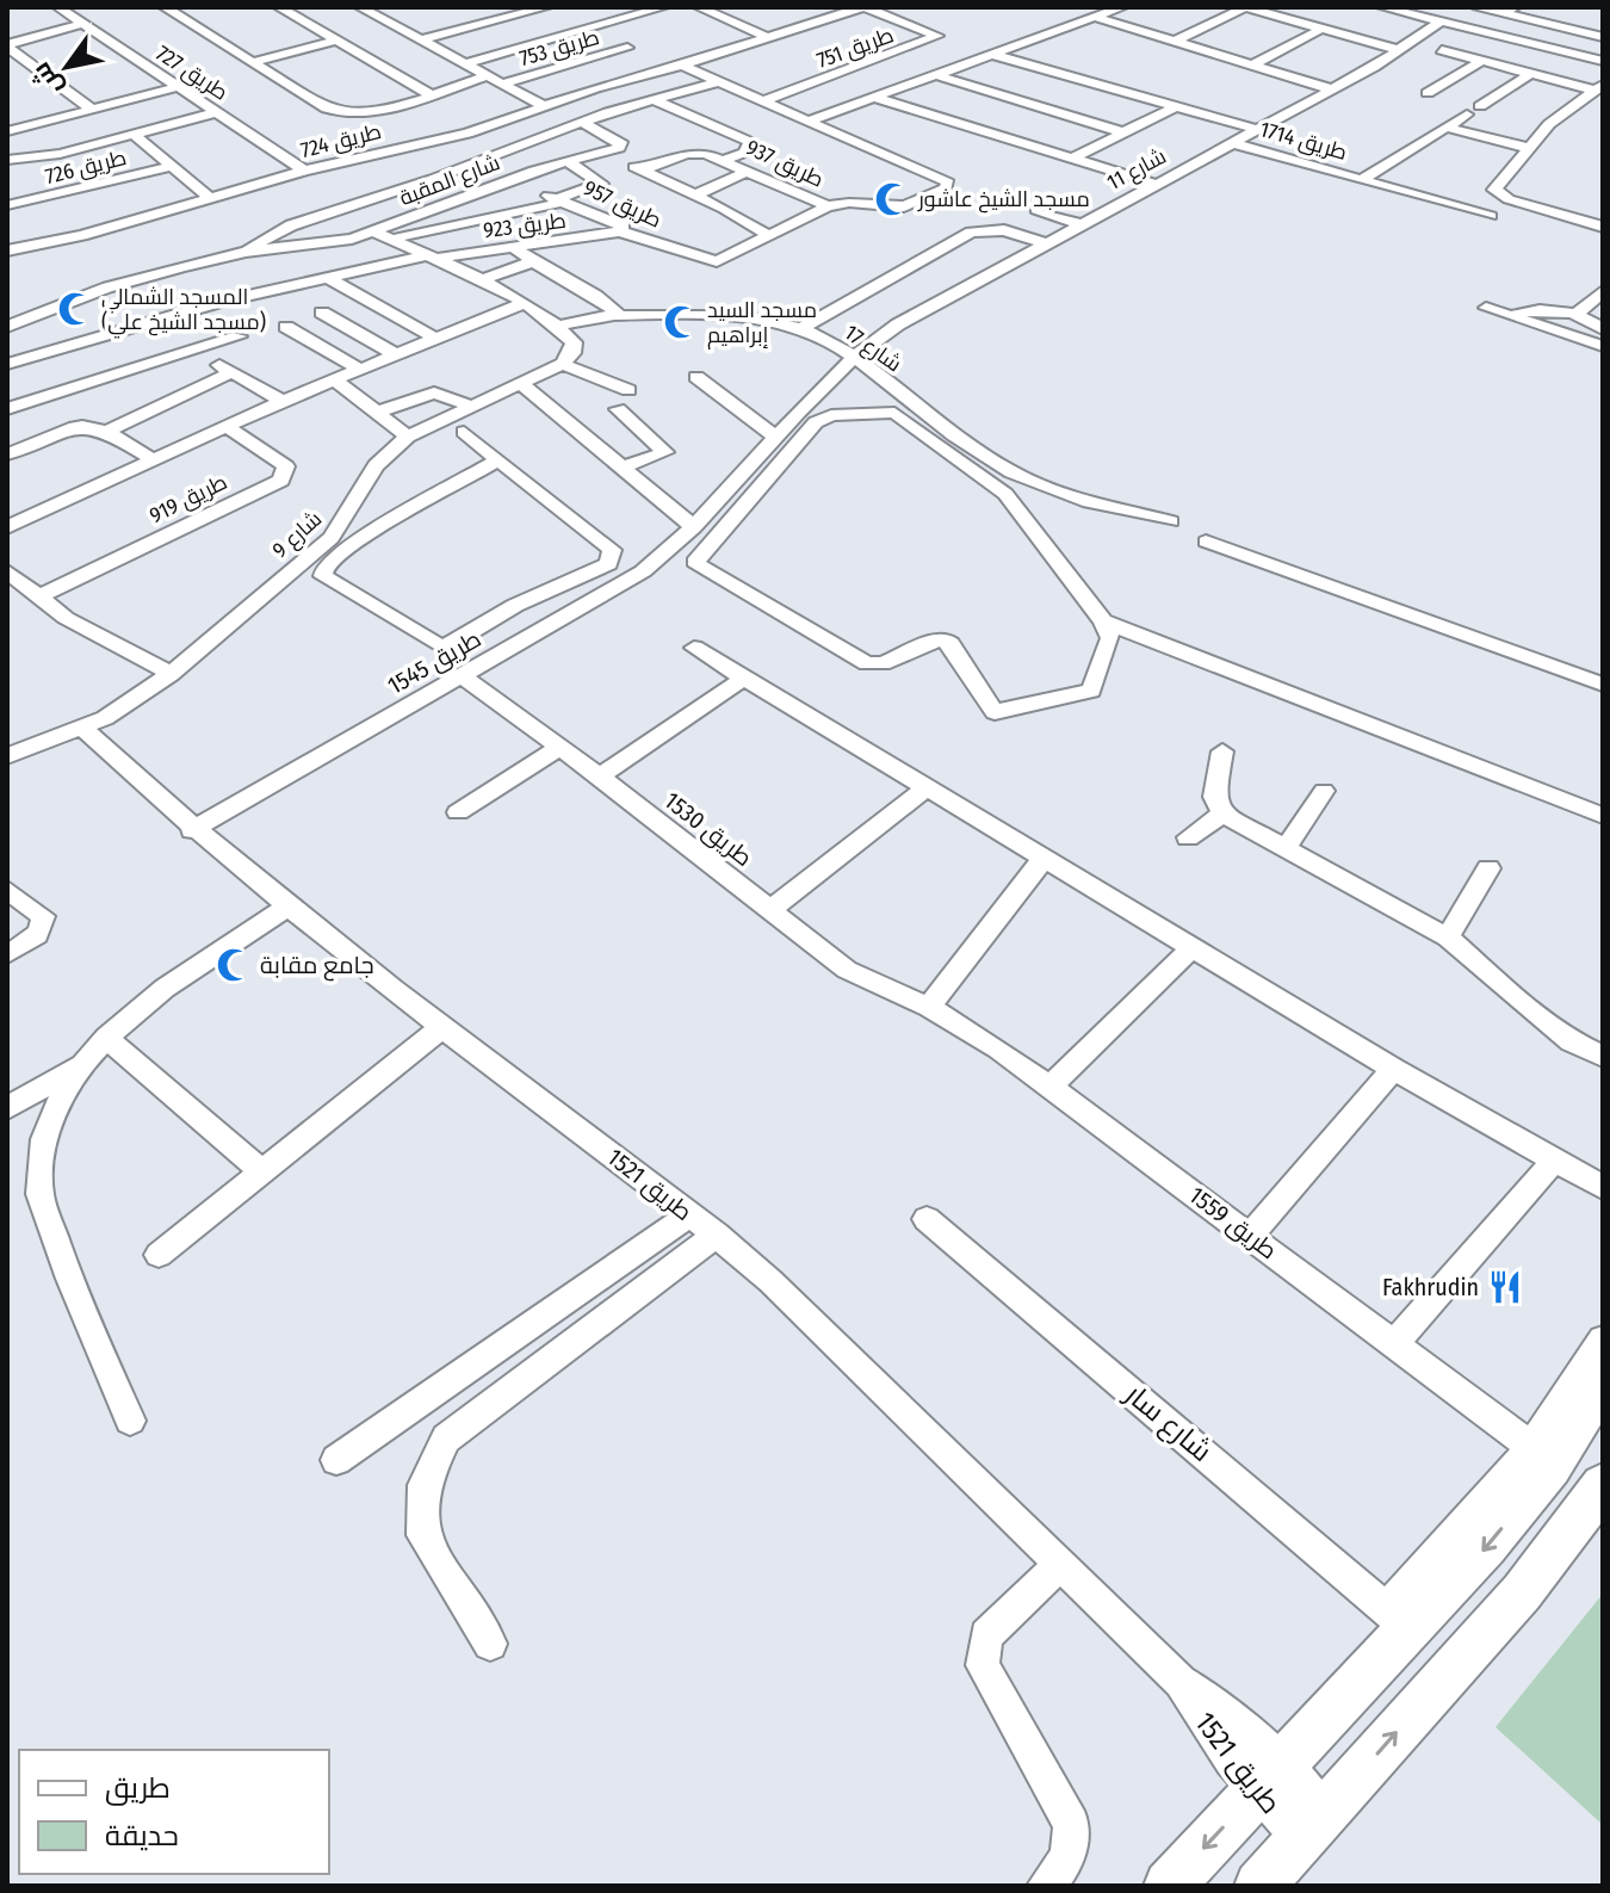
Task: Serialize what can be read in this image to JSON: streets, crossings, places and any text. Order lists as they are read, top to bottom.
{
  "streets": {
    "street": [
      "طريق 753",
      "طريق 751",
      "طريق 727",
      "طريق 724",
      "طريق 1714",
      "طريق 937",
      "طريق 726",
      "شارع 11",
      "شارع المقبة",
      "طريق 957",
      "طريق 923",
      "شارع 17",
      "طريق 919",
      "شارع 9",
      "طريق 1545",
      "طريق 1530",
      "طريق 1521",
      "طريق 1559",
      "شارع سار"
    ]
  },
  "crossings": [
    ["طريق 751", "طريق 724"],
    ["طريق 727", "طريق 724"],
    ["طريق 724", "طريق 726"],
    ["طريق 1714", "شارع 11"],
    ["طريق 937", "شارع المقبة"],
    ["شارع 11", "شارع 17"],
    ["شارع 11", "طريق 1545"],
    ["شارع المقبة", "طريق 957"],
    ["شارع المقبة", "طريق 923"],
    ["طريق 957", "طريق 923"],
    ["شارع 17", "طريق 1545"],
    ["شارع 9", "طريق 1521"],
    ["طريق 1545", "طريق 1530"],
    ["طريق 1545", "طريق 1521"],
    ["طريق 1530", "طريق 1559"]
  ],
  "places": {
    "mosque": [
      "مسجد الشيخ عاشور",
      "المسجد الشمالي (مسجد الشيخ علي)",
      "مسجد السيد إبراهيم",
      "جامع مقابة"
    ],
    "restaurant": ["Fakhrudin"]
  },
  "legend": ["طريق", "حديقة"],
  "north": "bottom left"
}
